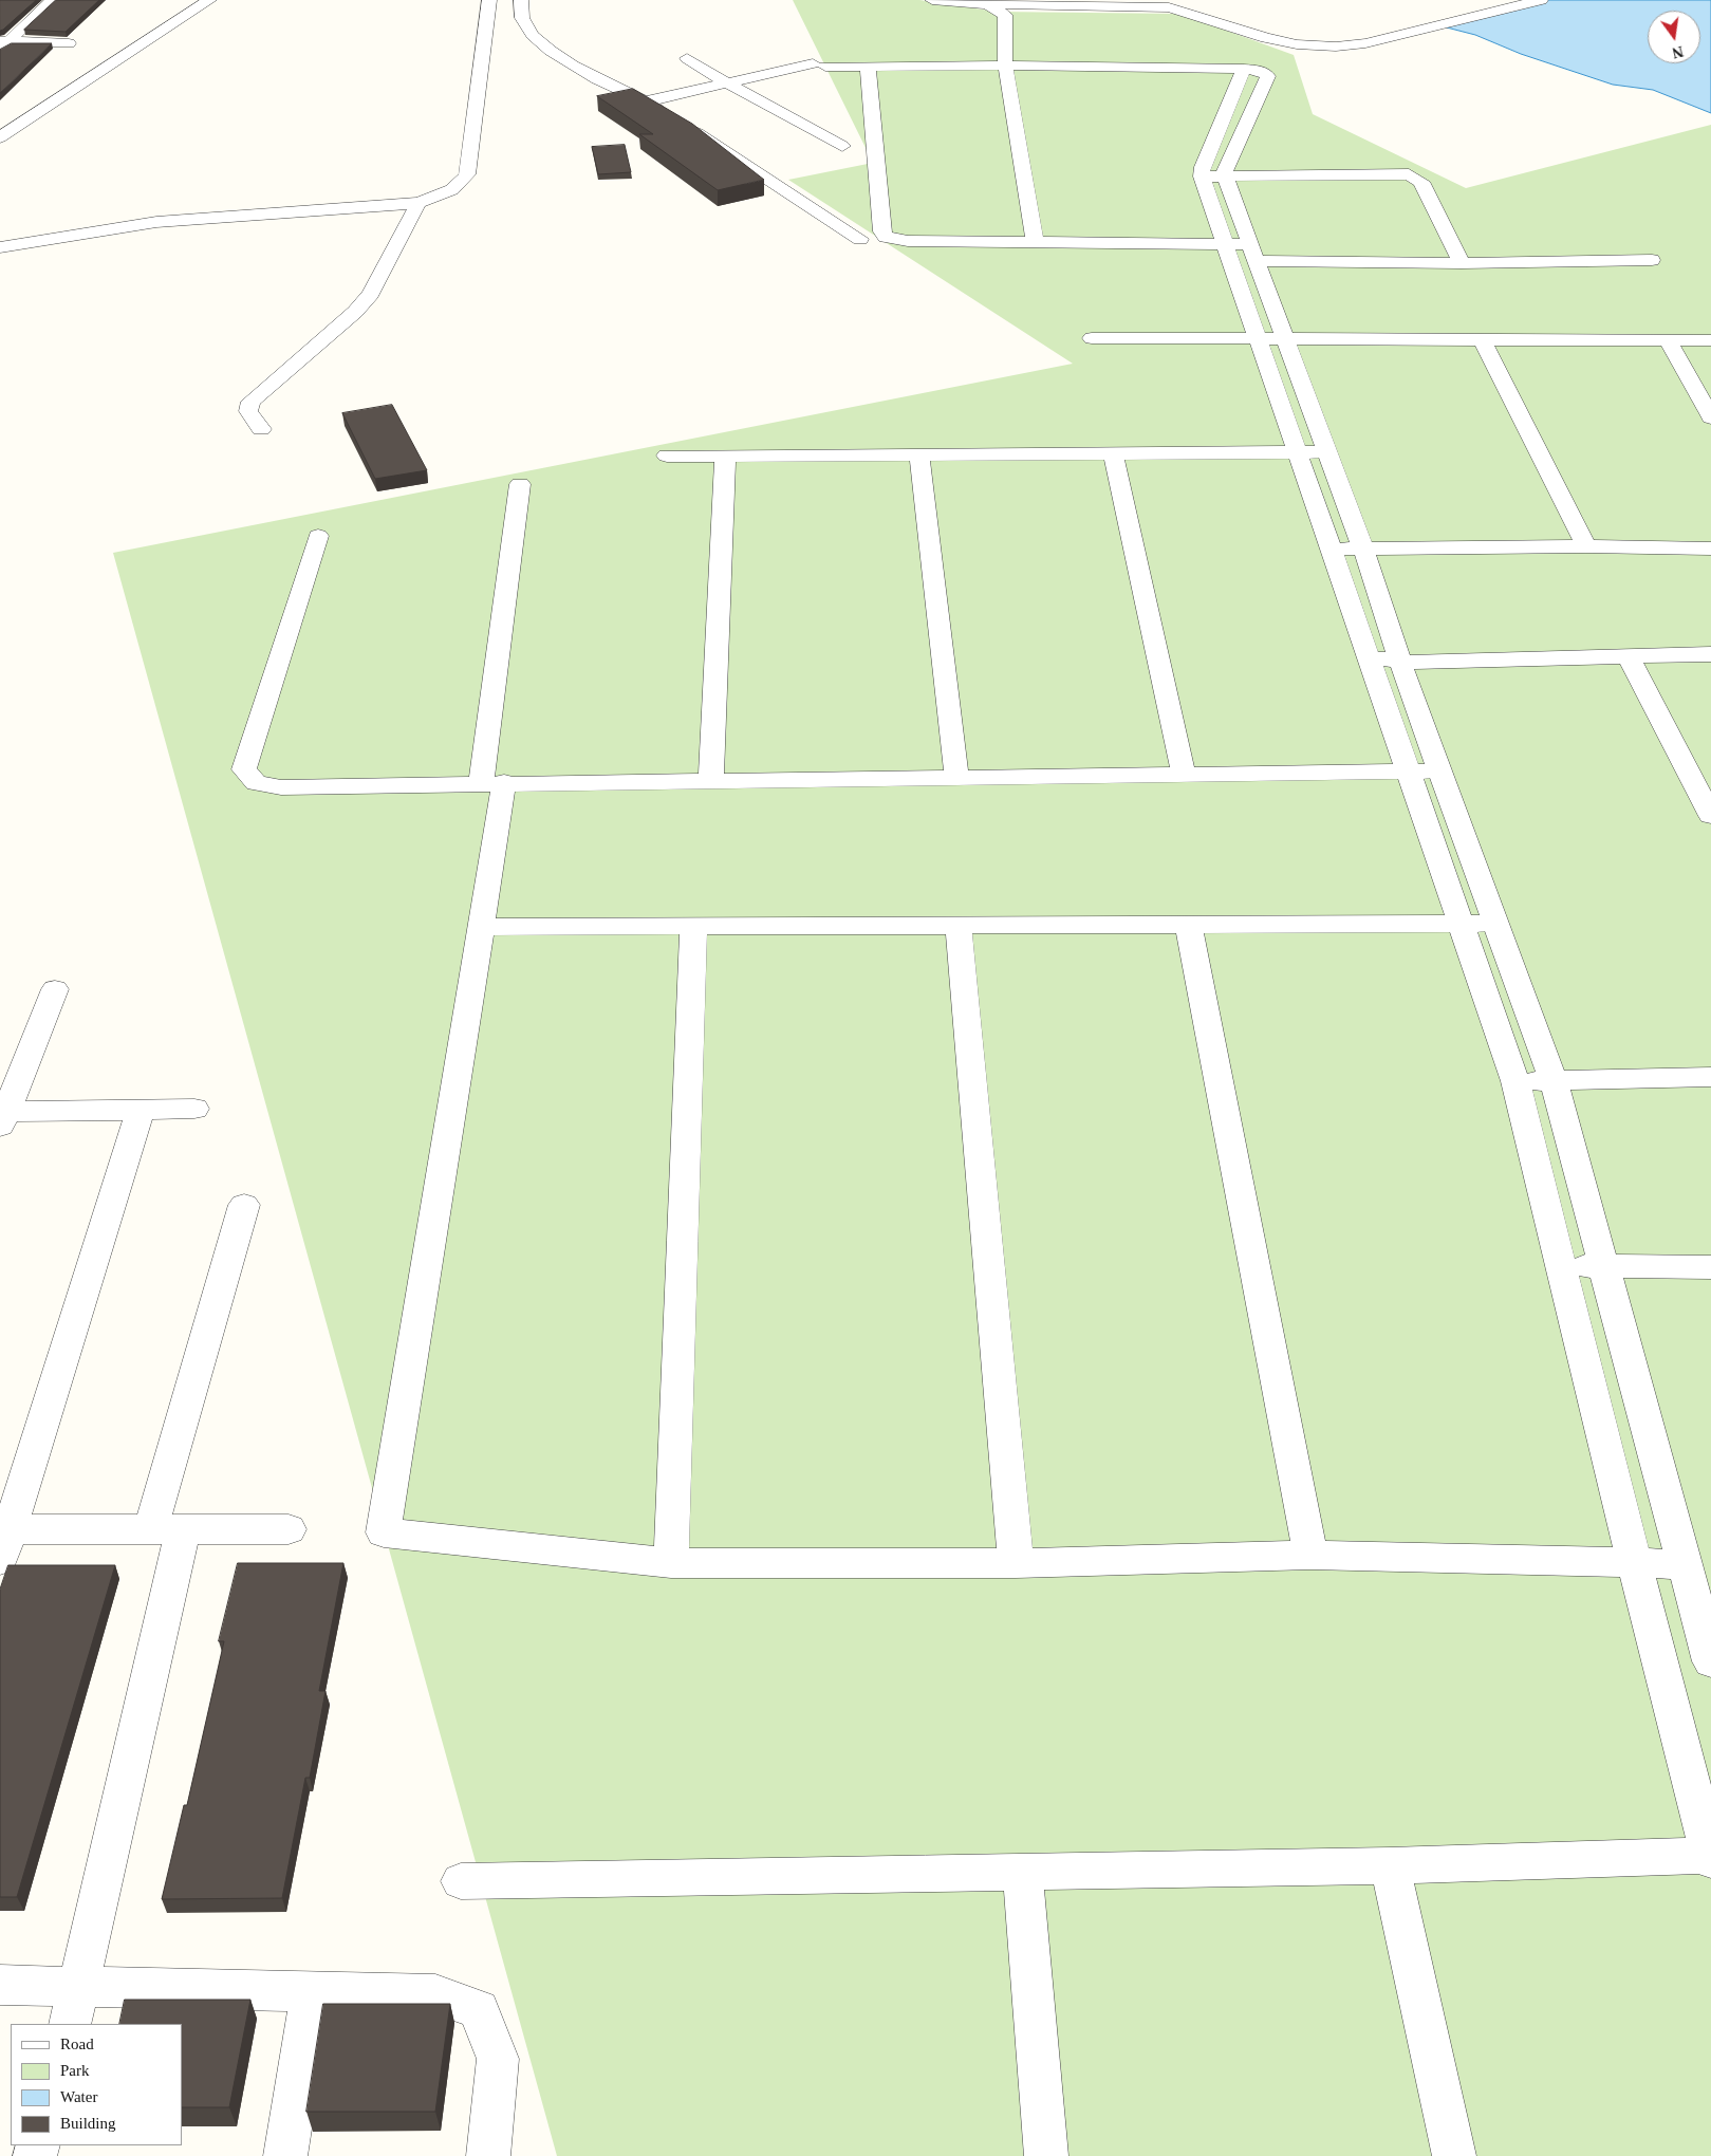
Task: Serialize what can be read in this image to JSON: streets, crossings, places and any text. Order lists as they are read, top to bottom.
{
  "legend": [
    "Road",
    "Park",
    "Water",
    "Building"
  ],
  "north": "bottom"
}
